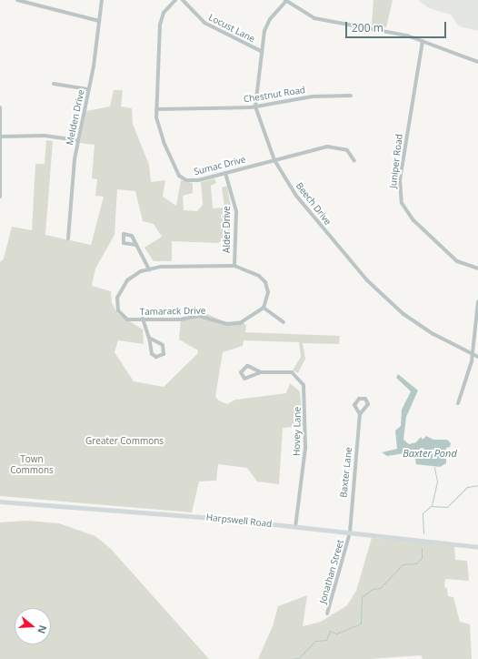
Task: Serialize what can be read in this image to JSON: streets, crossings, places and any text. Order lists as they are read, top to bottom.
{
  "streets": {
    "main road": ["Harpswell Road"],
    "street": [
      "Locust Lane",
      "Chestnut Road",
      "Melden Drive",
      "Juniper Road",
      "Sumac Drive",
      "Beech Drive",
      "Alder Drive",
      "Tamarack Drive",
      "Hovey Lane",
      "Baxter Lane",
      "Jonathan Street"
    ]
  },
  "crossings": [
    ["Locust Lane", "Beech Drive"],
    ["Chestnut Road", "Sumac Drive"],
    ["Chestnut Road", "Beech Drive"],
    ["Sumac Drive", "Beech Drive"],
    ["Sumac Drive", "Alder Drive"],
    ["Alder Drive", "Tamarack Drive"],
    ["Hovey Lane", "Harpswell Road"],
    ["Baxter Lane", "Harpswell Road"],
    ["Baxter Lane", "Jonathan Street"],
    ["Harpswell Road", "Jonathan Street"]
  ],
  "water": ["Baxter Pond"],
  "parks": ["Greater Commons", "Town Commons"],
  "scale_bar": "200 m",
  "north": "right"
}
